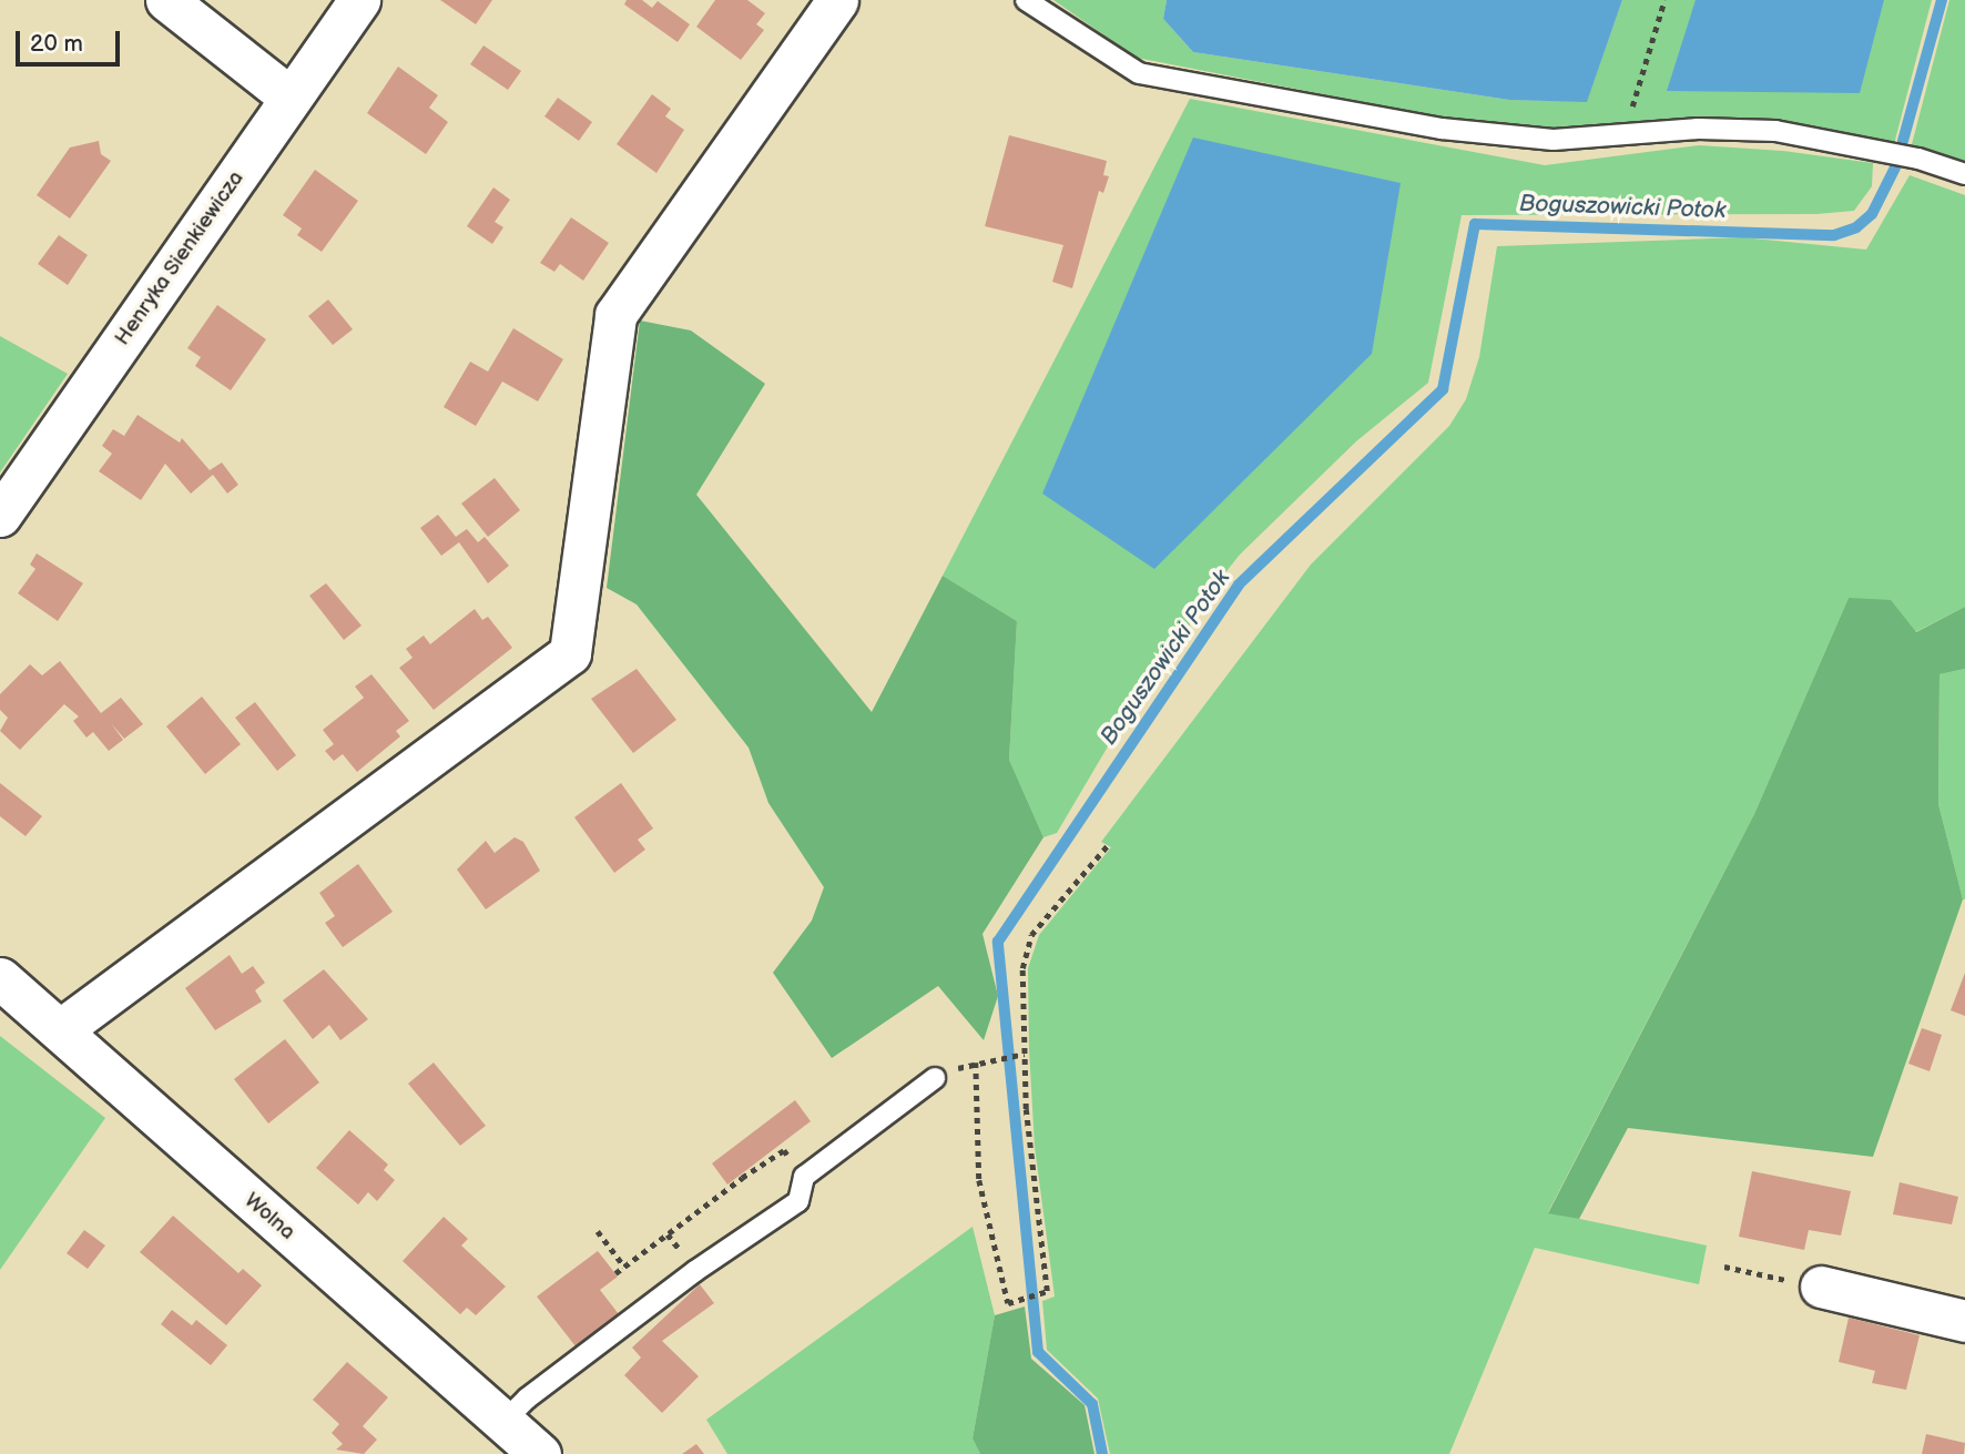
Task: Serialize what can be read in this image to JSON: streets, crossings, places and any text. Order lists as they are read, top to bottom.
{
  "streets": {
    "street": ["Henryka Sienkiewicza", "Wolna"]
  },
  "water": ["Boguszowicki Potok"],
  "scale_bar": "20 m"
}
